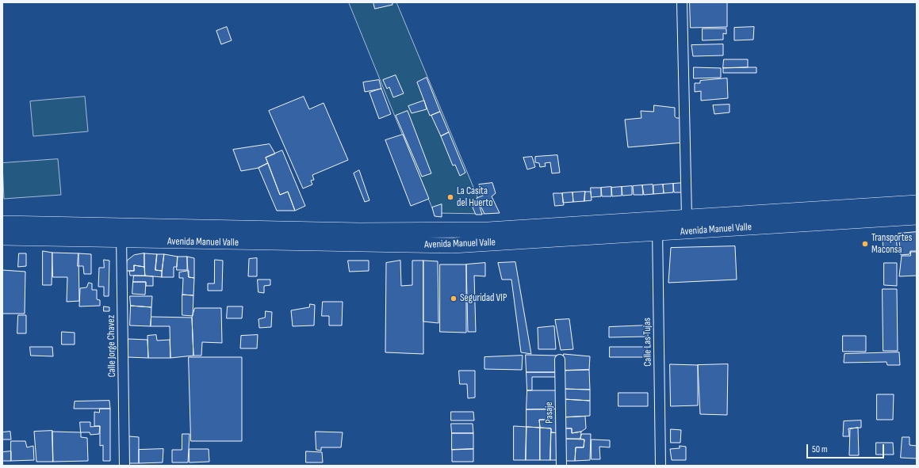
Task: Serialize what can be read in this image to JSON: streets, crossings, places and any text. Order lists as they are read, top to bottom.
{
  "streets": {
    "main road": ["Avenida Manuel Valle"],
    "street": ["Calle Las Tujas", "Calle Jorge Chavez", "Pasaje"]
  },
  "crossings": [
    ["Avenida Manuel Valle", "Calle Las Tujas"],
    ["Avenida Manuel Valle", "Calle Jorge Chavez"]
  ],
  "places": ["La Casita del Huerto", "Transportes Maconsa", "Seguridad VIP"],
  "scale_bar": "50 m"
}
